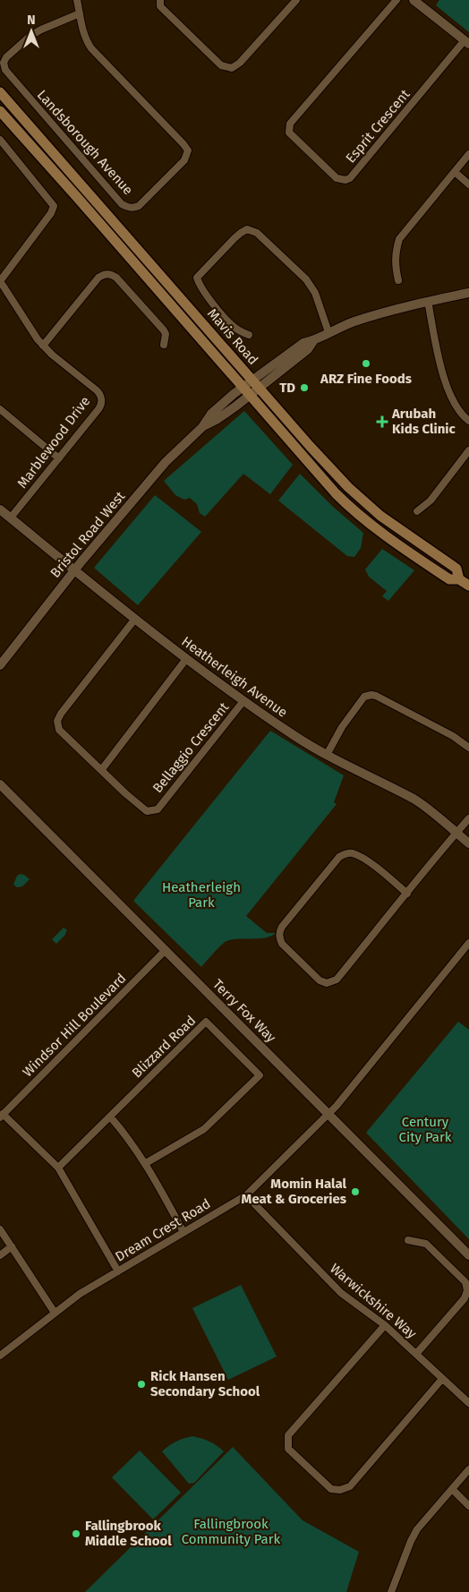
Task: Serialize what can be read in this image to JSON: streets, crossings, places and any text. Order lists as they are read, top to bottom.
{
  "streets": {
    "main road": ["Mavis Road"],
    "street": [
      "Esprit Crescent",
      "Landsborough Avenue",
      "Marblewood Drive",
      "Bristol Road West",
      "Heatherleigh Avenue",
      "Bellaggio Crescent",
      "Terry Fox Way",
      "Windsor Hill Boulevard",
      "Blizzard Road",
      "Dream Crest Road",
      "Warwickshire Way"
    ]
  },
  "crossings": [
    ["Mavis Road", "Bristol Road West"],
    ["Marblewood Drive", "Heatherleigh Avenue"],
    ["Bristol Road West", "Heatherleigh Avenue"],
    ["Heatherleigh Avenue", "Bellaggio Crescent"],
    ["Terry Fox Way", "Windsor Hill Boulevard"],
    ["Terry Fox Way", "Dream Crest Road"],
    ["Dream Crest Road", "Warwickshire Way"]
  ],
  "parks": ["Heatherleigh Park", "Century City Park", "Fallingbrook Community Park"],
  "places": {
    "other": [
      "ARZ Fine Foods",
      "TD",
      "Momin Halal Meat & Groceries",
      "Rick Hansen Secondary School",
      "Fallingbrook Middle School"
    ],
    "health": ["Arubah Kids Clinic"]
  },
  "north": "top"
}
